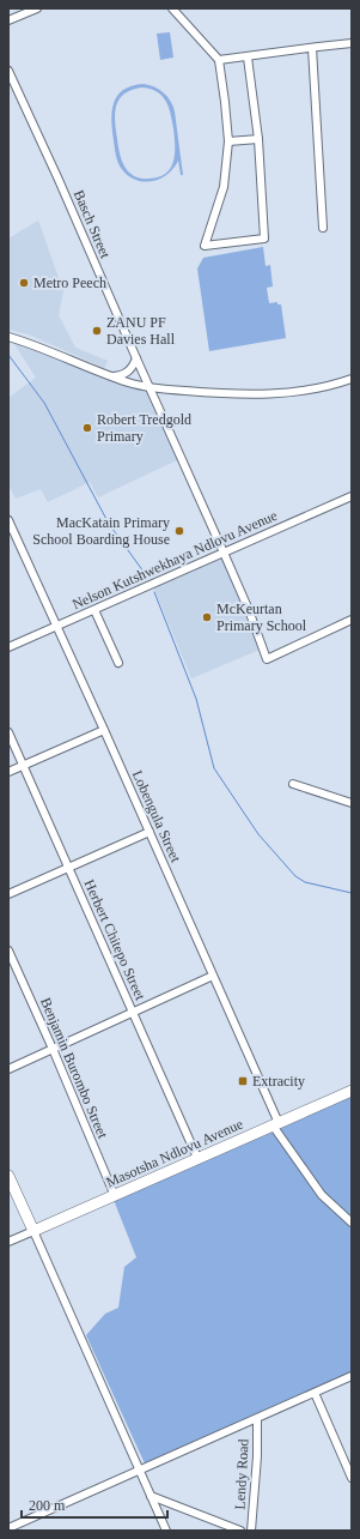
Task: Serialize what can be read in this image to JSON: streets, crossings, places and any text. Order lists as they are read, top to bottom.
{
  "streets": {
    "highway": ["Masotsha Ndlovu Avenue"],
    "street": [
      "Basch Street",
      "Nelson Kutshwekhaya Ndlovu Avenue",
      "Lobengula Street",
      "Herbert Chitepo Street",
      "Benjamin Burombo Street",
      "Lendy Road"
    ]
  },
  "crossings": [
    ["Basch Street", "Nelson Kutshwekhaya Ndlovu Avenue"],
    ["Nelson Kutshwekhaya Ndlovu Avenue", "Lobengula Street"],
    ["Lobengula Street", "Masotsha Ndlovu Avenue"],
    ["Herbert Chitepo Street", "Masotsha Ndlovu Avenue"],
    ["Benjamin Burombo Street", "Masotsha Ndlovu Avenue"]
  ],
  "places": {
    "other": [
      "Metro Peech",
      "ZANU PF Davies Hall",
      "Robert Tredgold Primary",
      "MacKatain Primary School Boarding House",
      "McKeurtan Primary School"
    ],
    "transit": ["Extracity"]
  },
  "scale_bar": "200 m"
}
